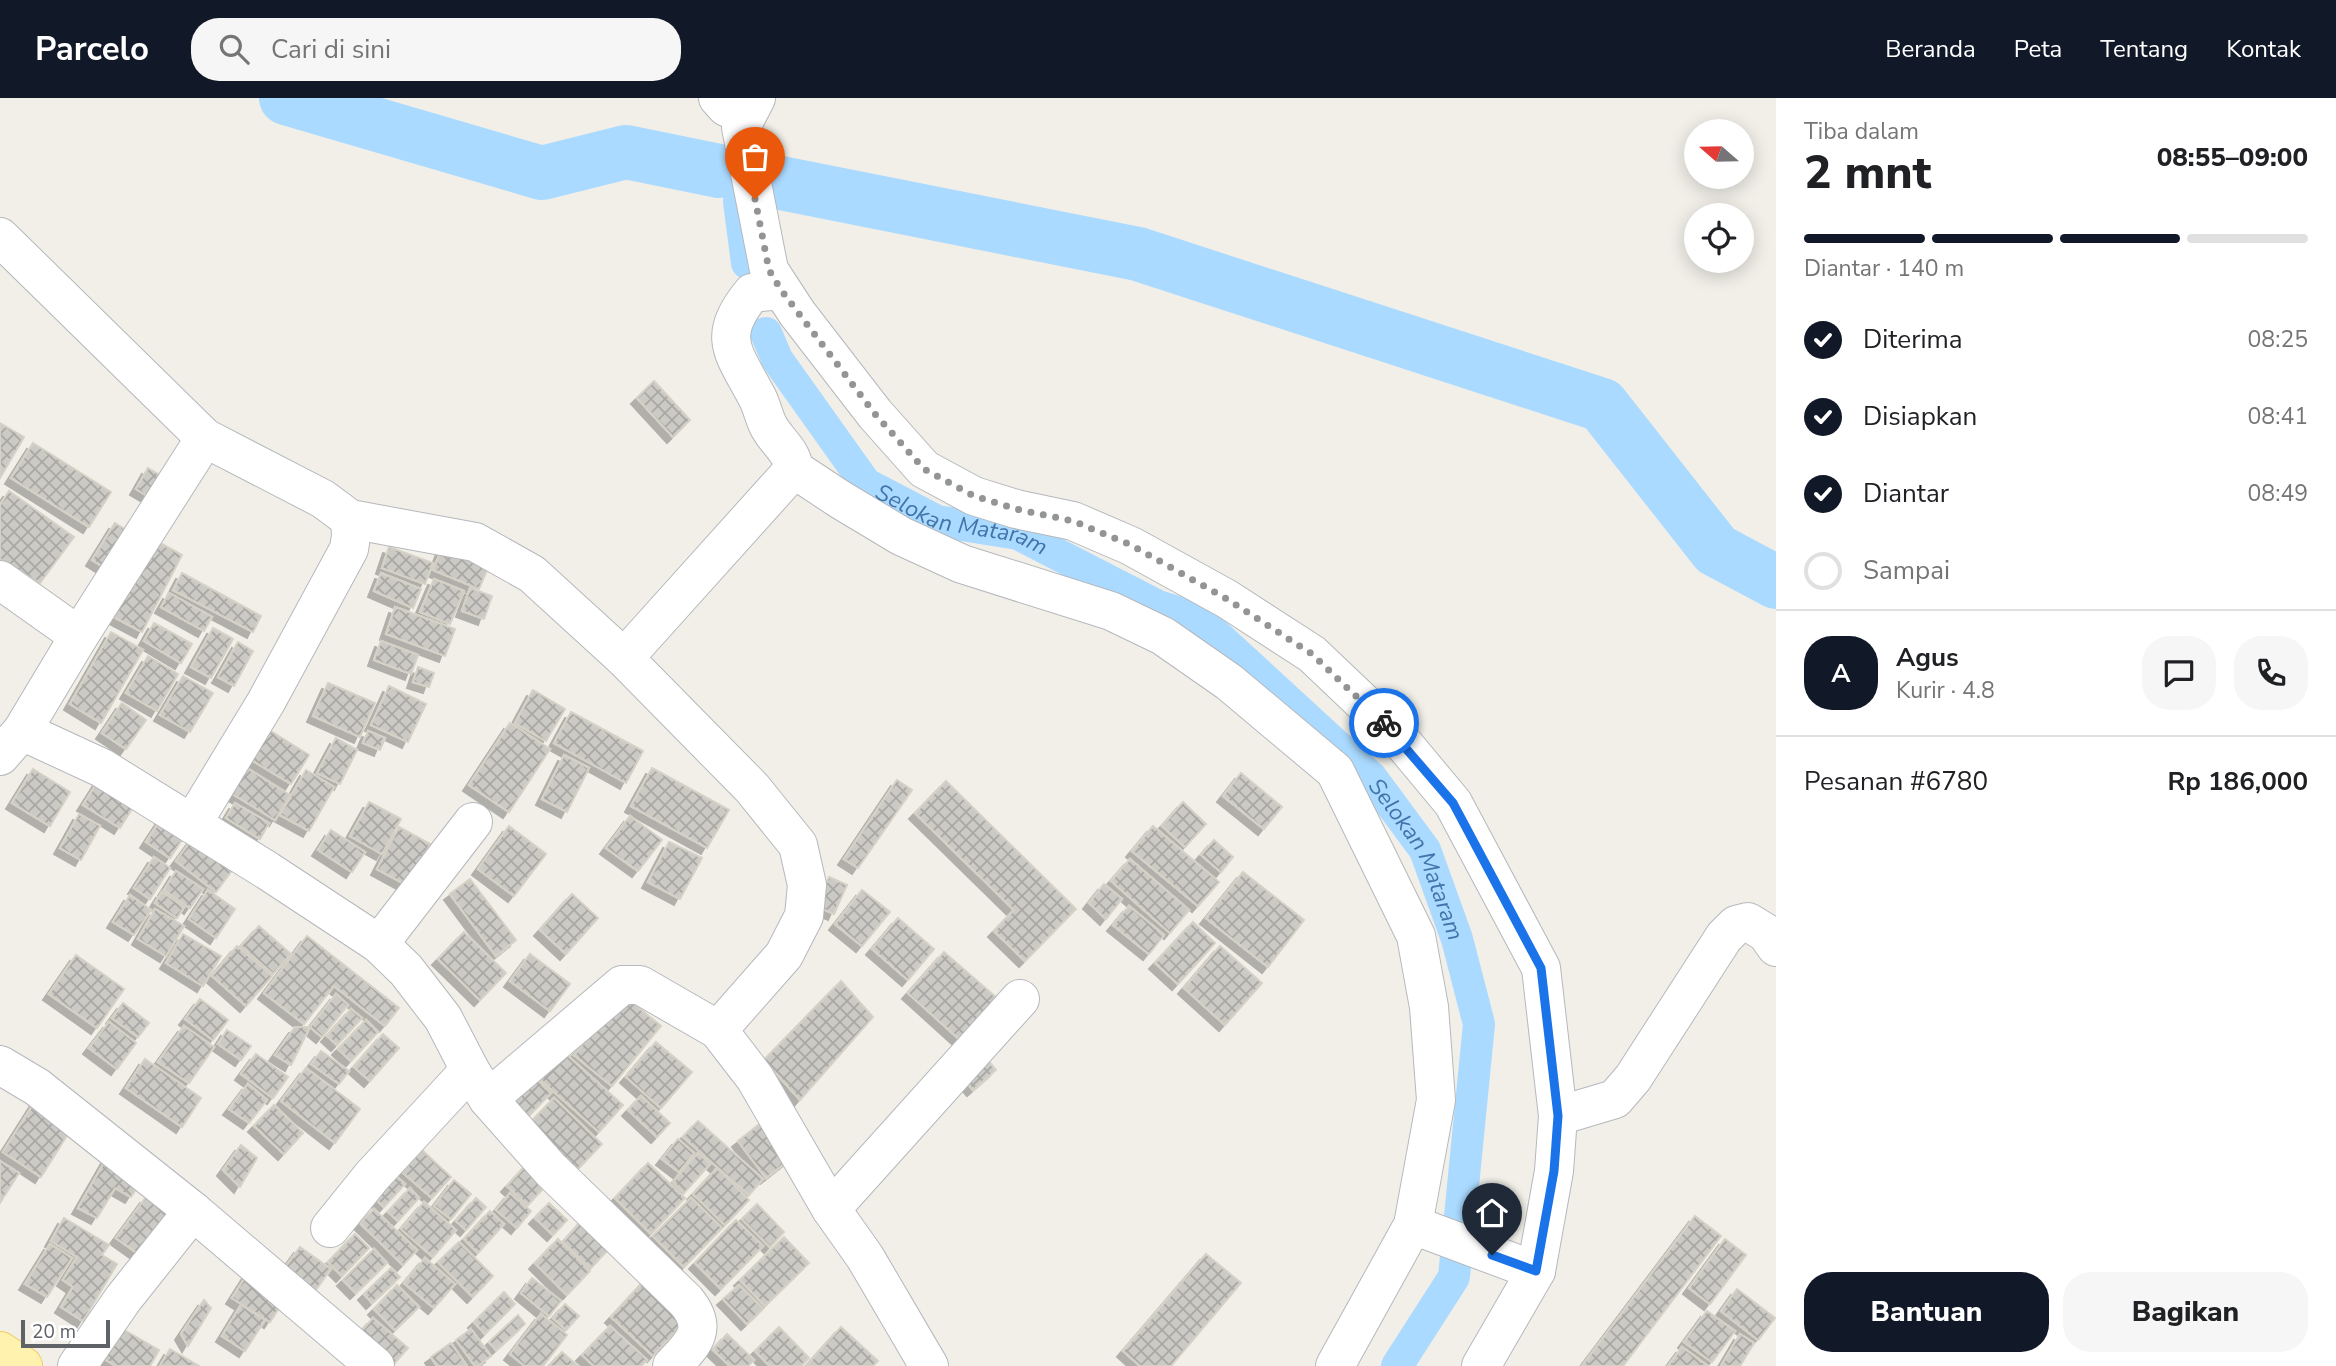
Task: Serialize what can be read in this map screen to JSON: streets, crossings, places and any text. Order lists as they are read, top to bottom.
{
  "water": ["Selokan Mataram"],
  "scale_bar": "20 m",
  "north": "left",
  "page": {
    "header": "Parcelo",
    "search": "Cari di sini",
    "nav": [
      "Beranda",
      "Peta",
      "Tentang",
      "Kontak"
    ],
    "heading": ["2 mnt", "Tiba dalam", "08:55–09:00"],
    "panel": [
      "Agus",
      "Kurir · 4.8",
      "Pesanan #6780",
      "Rp 186,000"
    ],
    "bar": "Diantar · 140 m",
    "list": [
      ["Diterima", "08:25"],
      ["Disiapkan", "08:41"],
      ["Diantar", "08:49"],
      "Sampai"
    ],
    "round": "A",
    "buttons": ["Bantuan", "Bagikan"],
    "scale": "20 m"
  }
}
